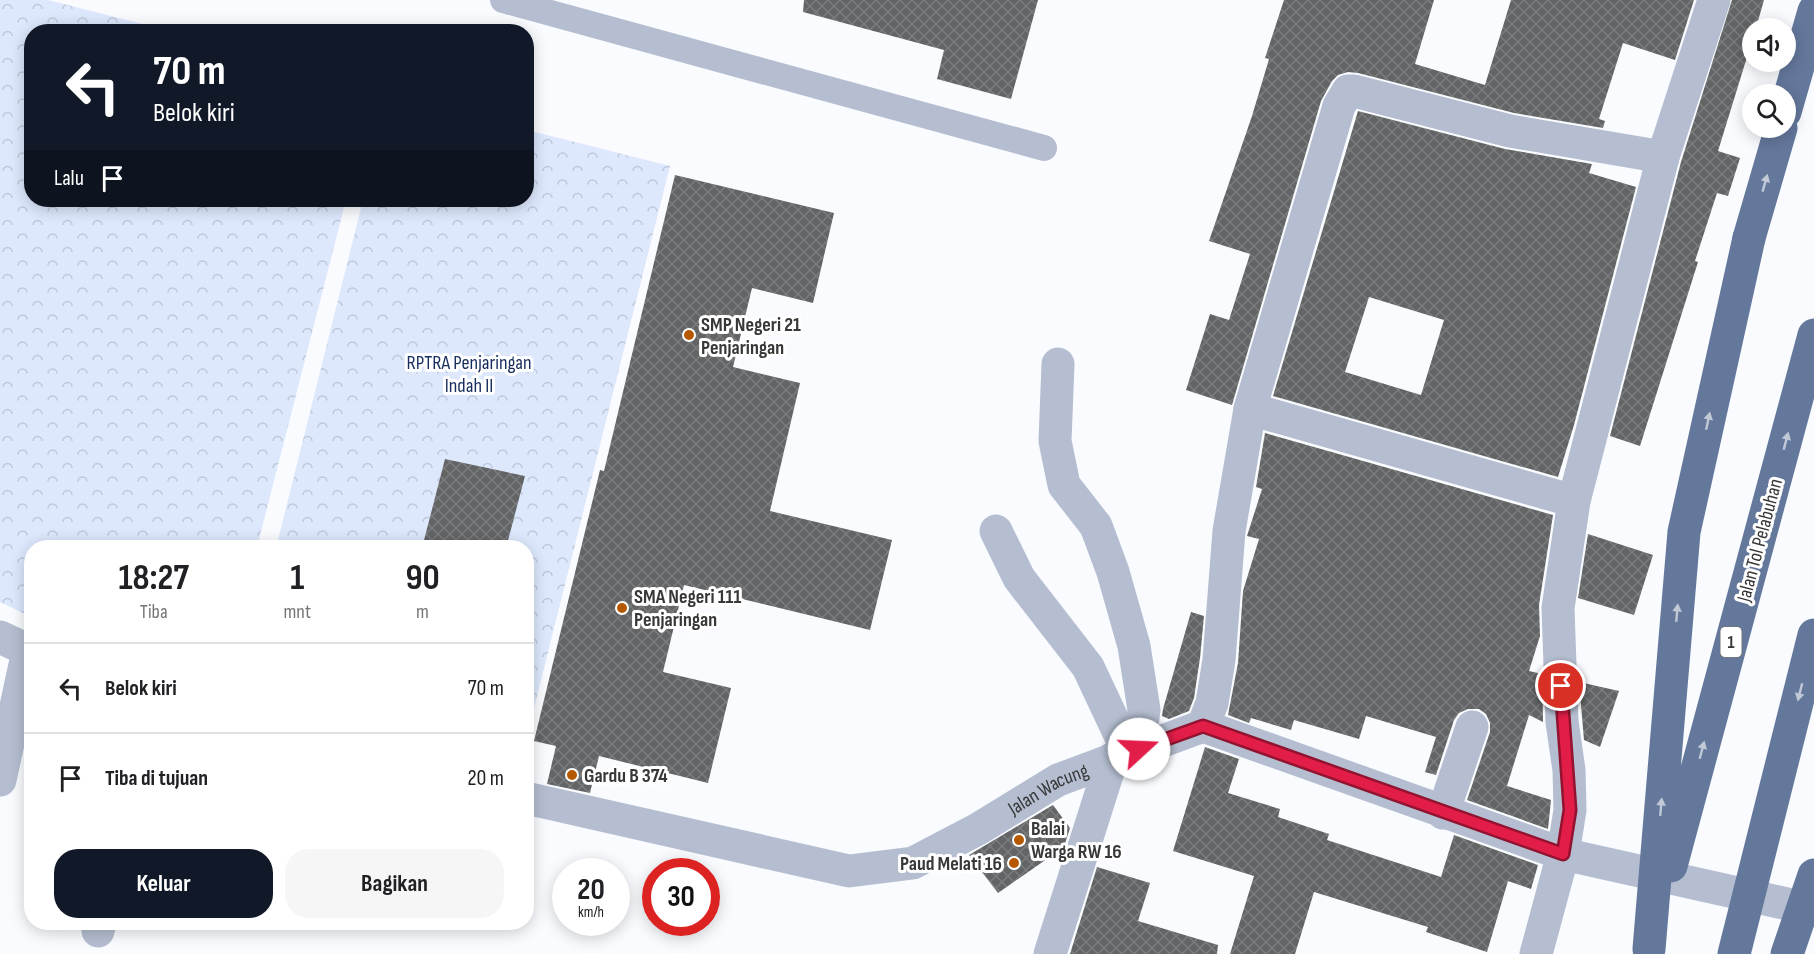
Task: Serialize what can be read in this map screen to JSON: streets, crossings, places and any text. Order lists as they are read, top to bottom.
{
  "streets": {
    "highway": ["Jalan Tol Pelabuhan", "1"],
    "street": ["Jalan Wacung"]
  },
  "parks": ["RPTRA Penjaringan Indah II"],
  "places": [
    "SMP Negeri 21 Penjaringan",
    "SMA Negeri 111 Penjaringan",
    "Gardu B 374",
    "Balai Warga RW 16",
    "Paud Melati 16"
  ],
  "page": {
    "turn": ["70 m", "Belok kiri"],
    "then": "Lalu",
    "eta": [
      "18:27",
      "Tiba",
      "1",
      "mnt",
      "90",
      "m"
    ],
    "list": [
      {
        "name": "Belok kiri",
        "value": "70 m"
      },
      {
        "name": "Tiba di tujuan",
        "value": "20 m"
      }
    ],
    "buttons": ["Keluar", "Bagikan"],
    "speed": "20 km/h",
    "limit": "30"
  }
}
